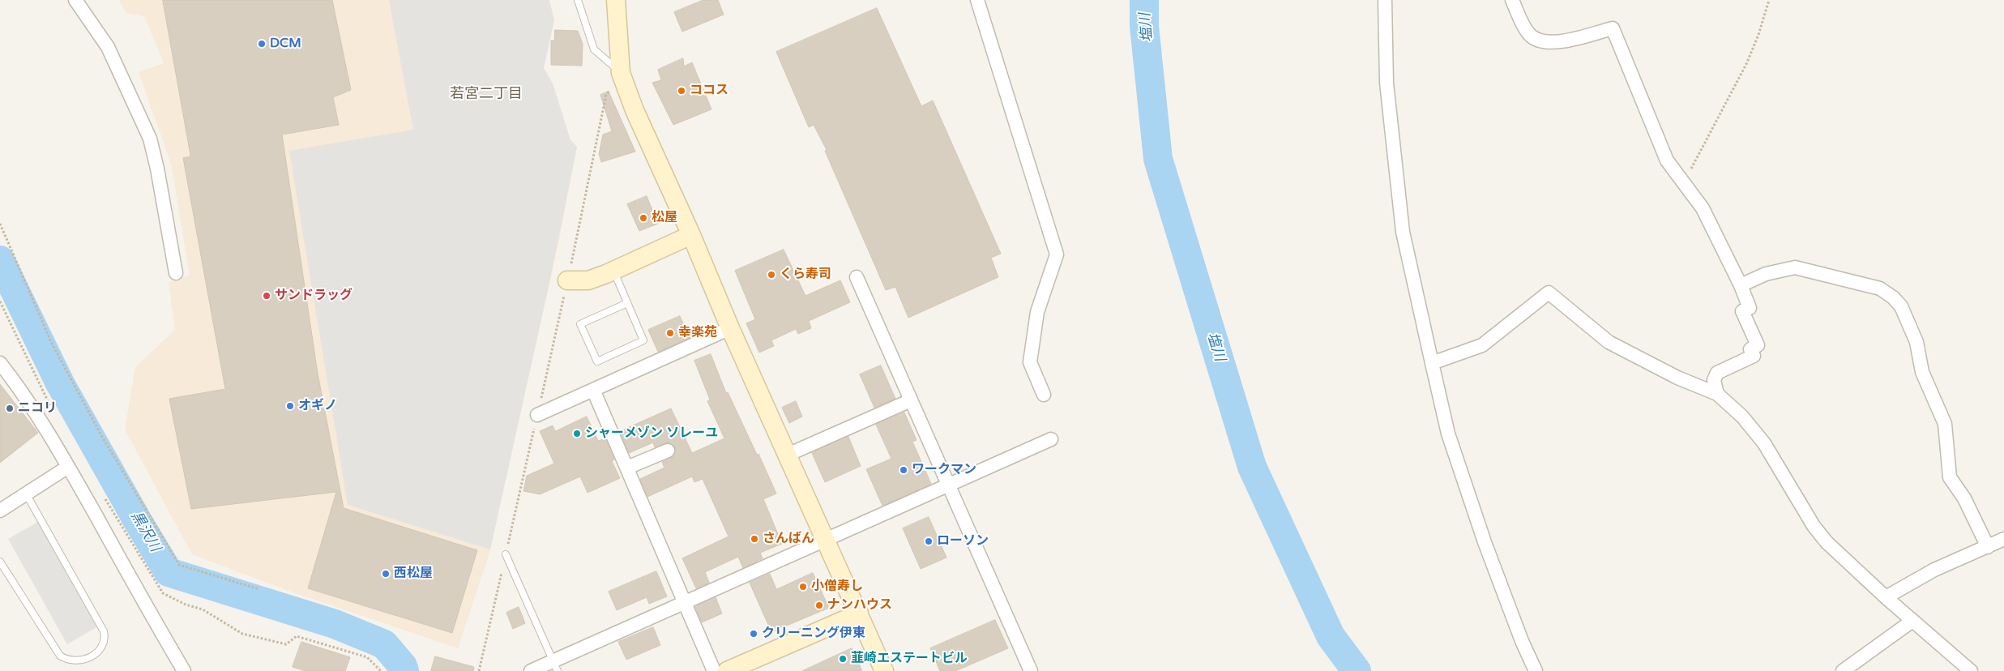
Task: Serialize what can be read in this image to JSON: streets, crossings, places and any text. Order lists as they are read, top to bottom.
{
  "districts": ["若宮二丁目"],
  "water": ["塩川", "黒沢川"],
  "places": [
    "DCM",
    "ココス",
    "松屋",
    "くら寿司",
    "サンドラッグ",
    "幸楽苑",
    "オギノ",
    "ニコリ",
    "シャーメゾン ソレーユ",
    "ワークマン",
    "さんばん",
    "ローソン",
    "西松屋",
    "小僧寿し",
    "ナンハウス",
    "クリーニング伊東",
    "韮崎エステートビル"
  ]
}
